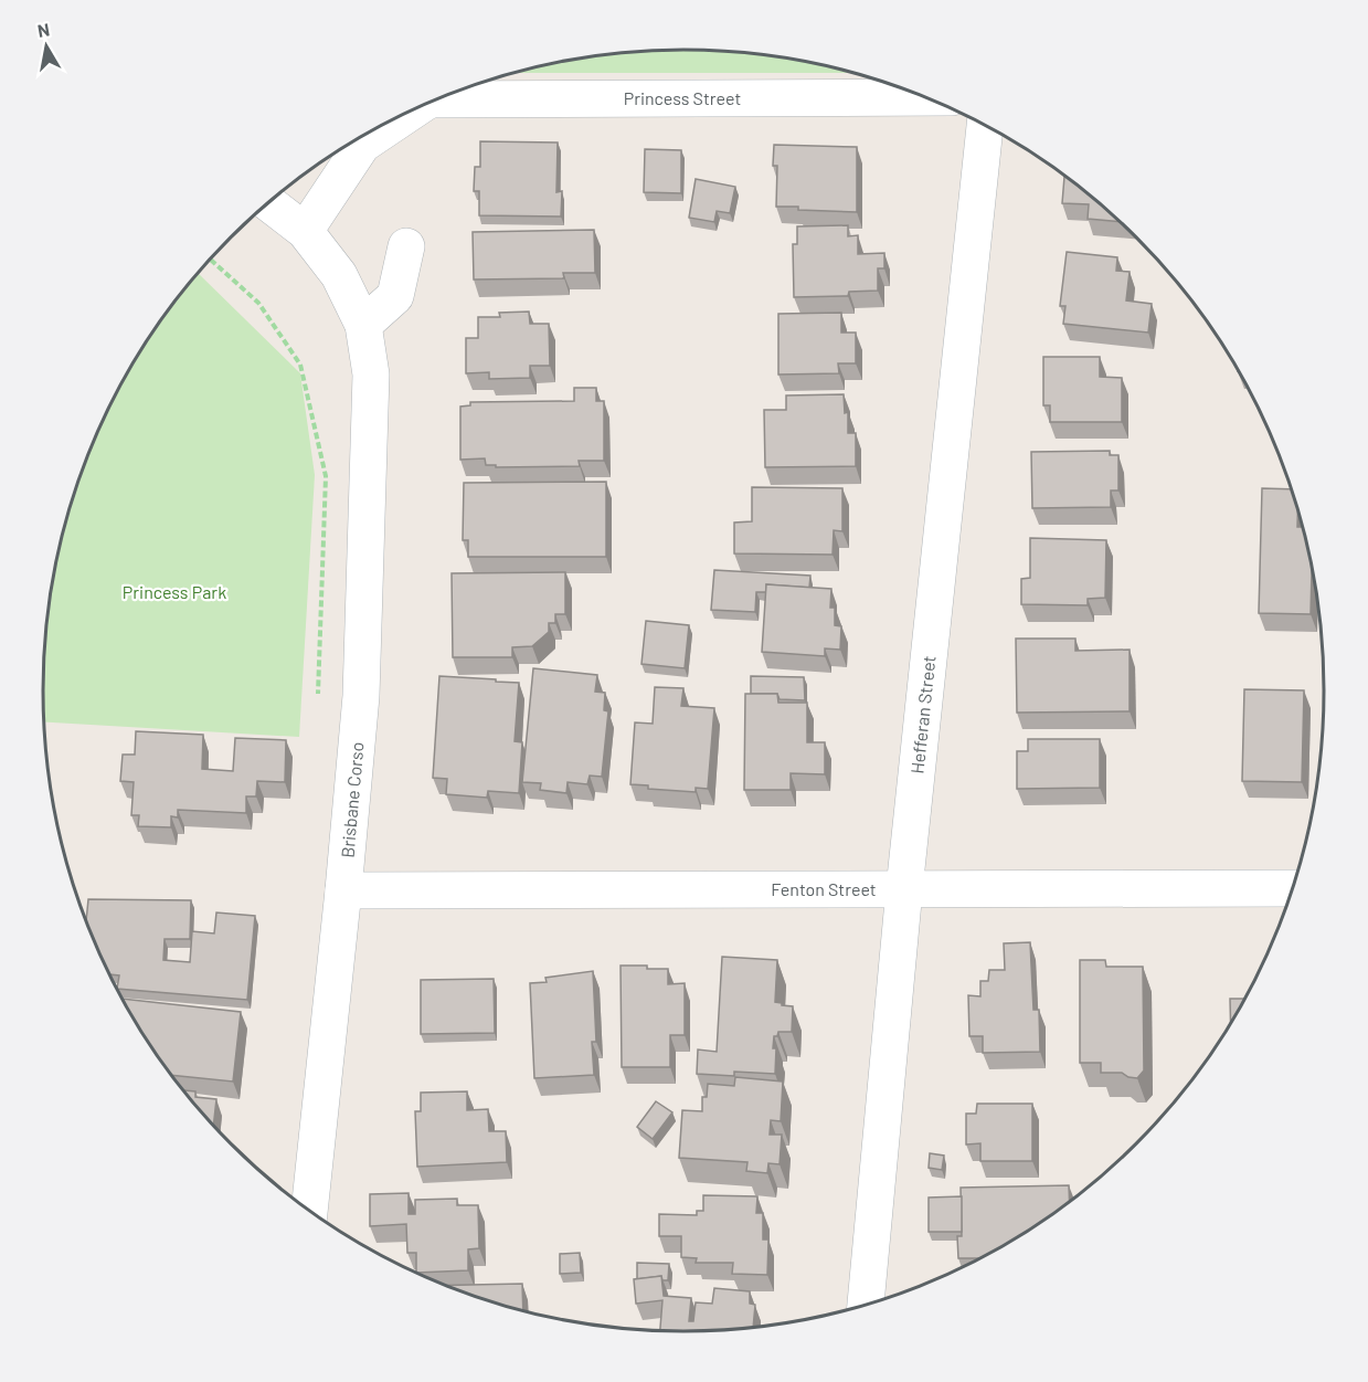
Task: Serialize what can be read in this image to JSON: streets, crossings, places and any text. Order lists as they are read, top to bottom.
{
  "streets": {
    "street": [
      "Princess Street",
      "Hefferan Street",
      "Brisbane Corso",
      "Fenton Street"
    ]
  },
  "crossings": [
    ["Hefferan Street", "Fenton Street"],
    ["Brisbane Corso", "Fenton Street"]
  ],
  "parks": ["Princess Park"],
  "north": "top"
}
